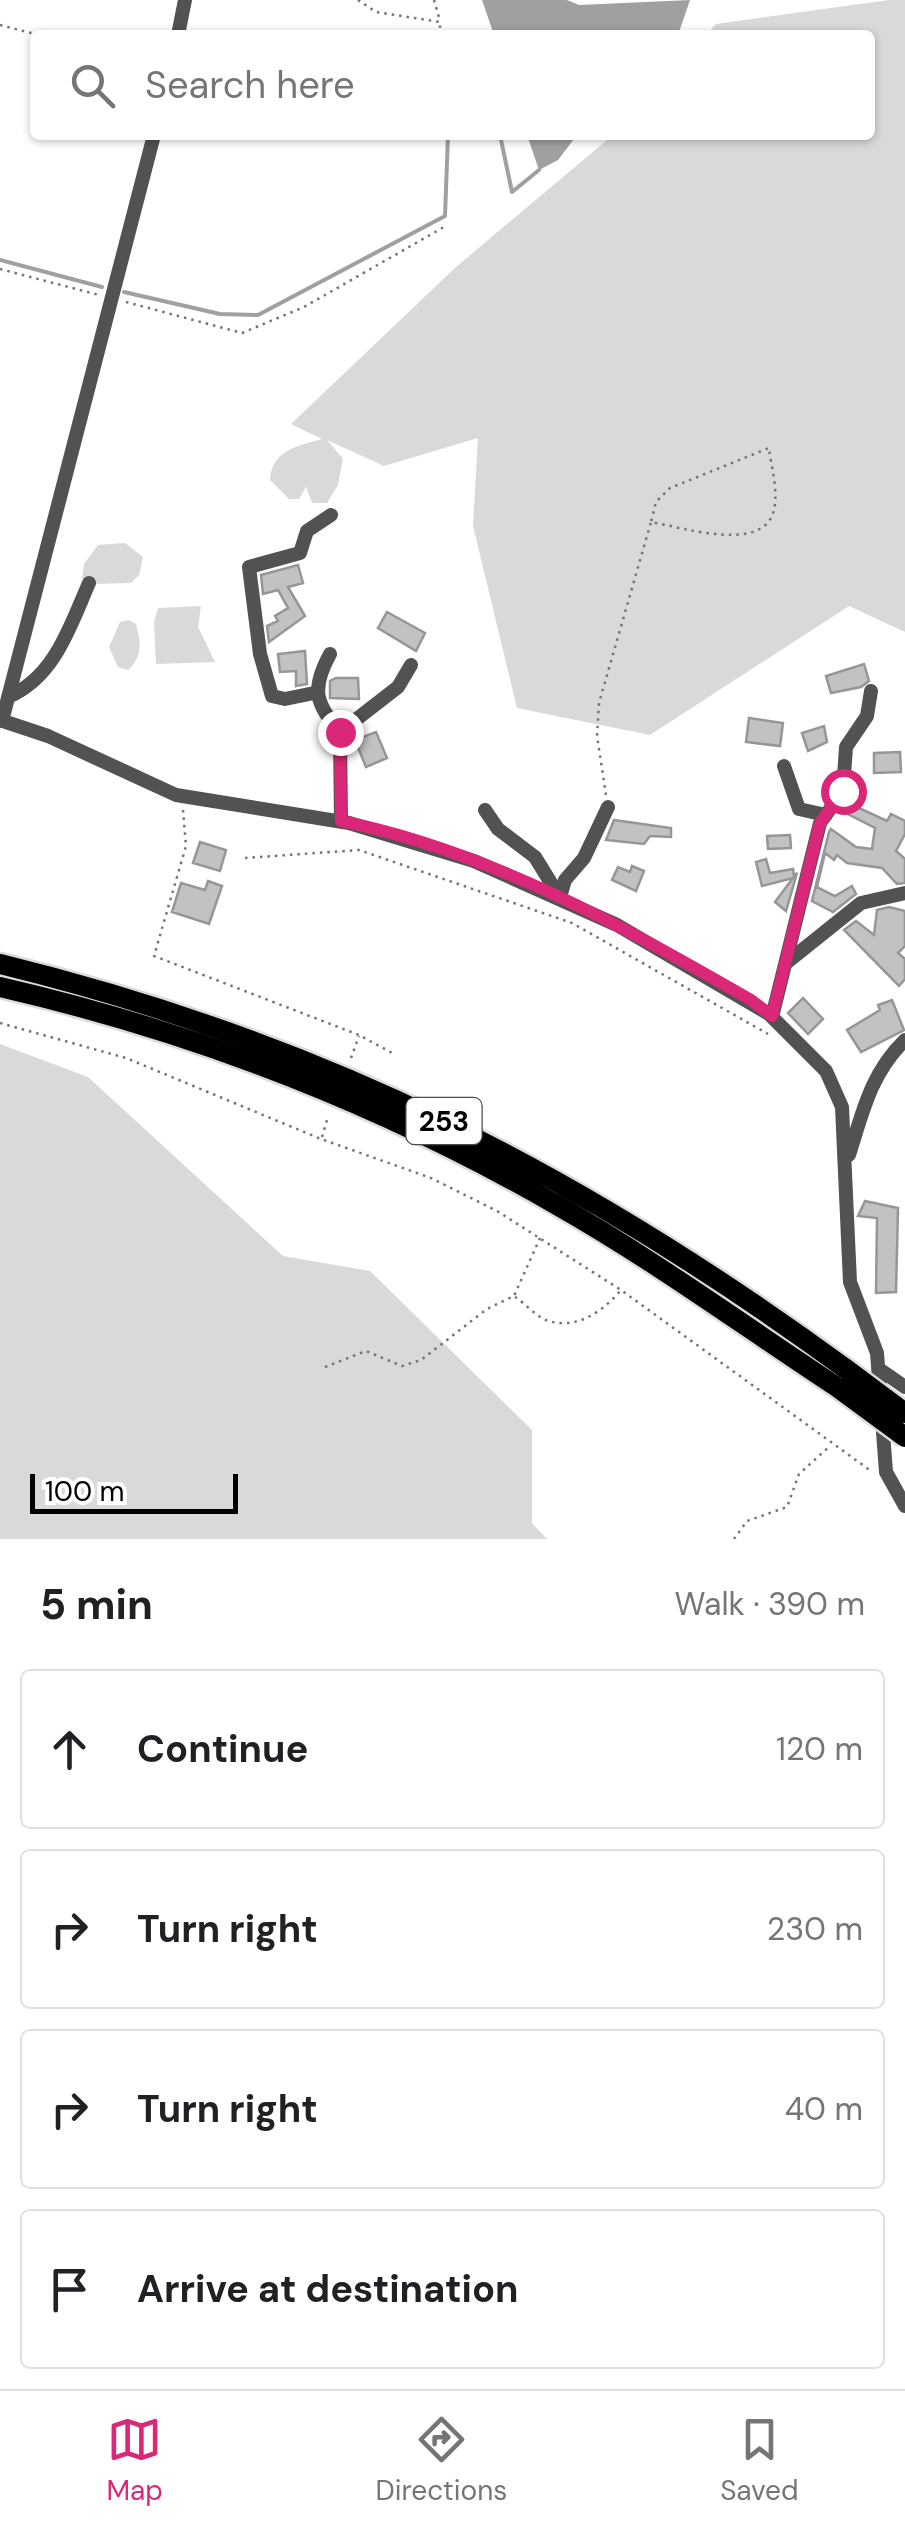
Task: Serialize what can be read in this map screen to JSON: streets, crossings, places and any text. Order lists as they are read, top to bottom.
{
  "streets": {
    "highway": ["253"]
  },
  "scale_bar": "100 m",
  "page": {
    "search": "Search here",
    "scale": "100 m",
    "heading": ["5 min", "Walk · 390 m"],
    "list": [
      ["Continue", "120 m"],
      ["Turn right", "230 m"],
      ["Turn right", "40 m"],
      "Arrive at destination"
    ],
    "nav": ["Map", "Directions", "Saved"]
  }
}
